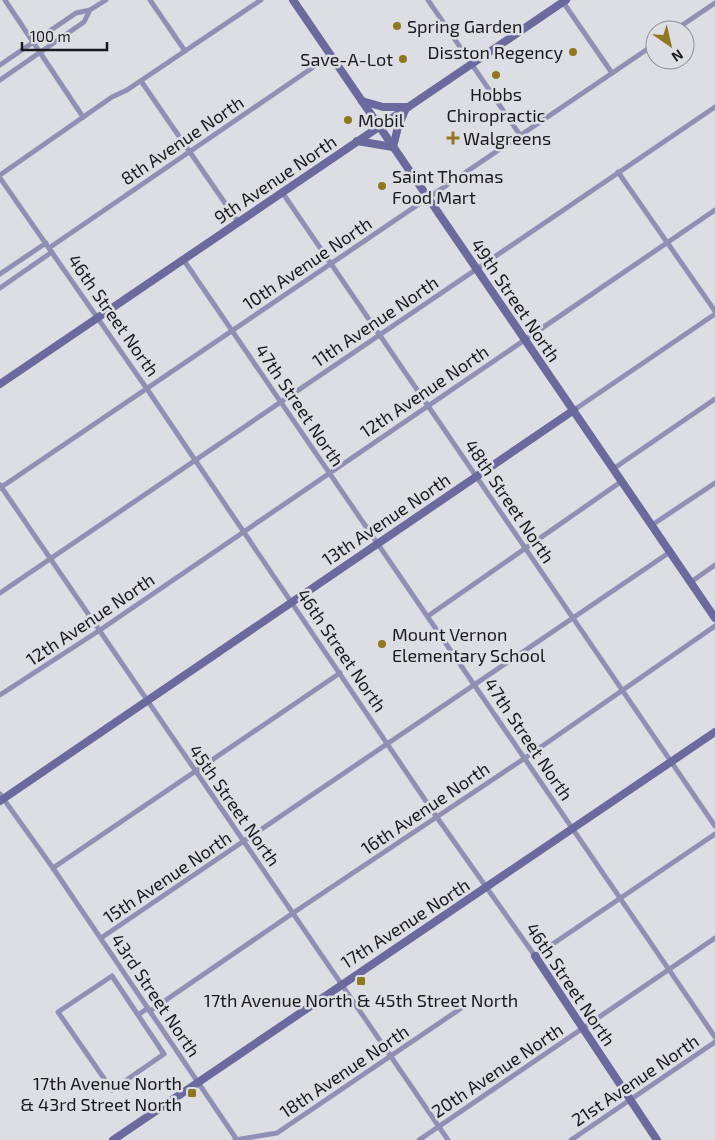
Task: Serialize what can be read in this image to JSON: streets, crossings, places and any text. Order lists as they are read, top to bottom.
{
  "streets": {
    "street": [
      "8th Avenue North",
      "9th Avenue North",
      "10th Avenue North",
      "49th Street North",
      "46th Street North",
      "11th Avenue North",
      "12th Avenue North",
      "47th Street North",
      "48th Street North",
      "13th Avenue North",
      "45th Street North",
      "16th Avenue North",
      "15th Avenue North",
      "17th Avenue North",
      "43rd Street North",
      "20th Avenue North",
      "18th Avenue North",
      "21st Avenue North"
    ]
  },
  "crossings": [
    ["8th Avenue North", "49th Street North"],
    ["8th Avenue North", "46th Street North"],
    ["9th Avenue North", "49th Street North"],
    ["9th Avenue North", "46th Street North"],
    ["9th Avenue North", "47th Street North"],
    ["9th Avenue North", "48th Street North"],
    ["10th Avenue North", "49th Street North"],
    ["10th Avenue North", "46th Street North"],
    ["10th Avenue North", "47th Street North"],
    ["10th Avenue North", "48th Street North"],
    ["10th Avenue North", "45th Street North"],
    ["49th Street North", "11th Avenue North"],
    ["49th Street North", "12th Avenue North"],
    ["49th Street North", "13th Avenue North"],
    ["49th Street North", "15th Avenue North"],
    ["46th Street North", "11th Avenue North"],
    ["46th Street North", "12th Avenue North"],
    ["46th Street North", "13th Avenue North"],
    ["46th Street North", "16th Avenue North"],
    ["46th Street North", "15th Avenue North"],
    ["46th Street North", "17th Avenue North"],
    ["46th Street North", "20th Avenue North"],
    ["46th Street North", "21st Avenue North"],
    ["11th Avenue North", "47th Street North"],
    ["11th Avenue North", "48th Street North"],
    ["11th Avenue North", "45th Street North"],
    ["12th Avenue North", "47th Street North"],
    ["12th Avenue North", "48th Street North"],
    ["12th Avenue North", "45th Street North"],
    ["47th Street North", "13th Avenue North"],
    ["47th Street North", "16th Avenue North"],
    ["47th Street North", "15th Avenue North"],
    ["47th Street North", "17th Avenue North"],
    ["47th Street North", "20th Avenue North"],
    ["48th Street North", "13th Avenue North"],
    ["48th Street North", "16th Avenue North"],
    ["48th Street North", "15th Avenue North"],
    ["48th Street North", "17th Avenue North"],
    ["13th Avenue North", "45th Street North"],
    ["13th Avenue North", "43rd Street North"],
    ["45th Street North", "16th Avenue North"],
    ["45th Street North", "15th Avenue North"],
    ["45th Street North", "17th Avenue North"],
    ["45th Street North", "20th Avenue North"],
    ["45th Street North", "18th Avenue North"],
    ["16th Avenue North", "43rd Street North"],
    ["15th Avenue North", "43rd Street North"],
    ["17th Avenue North", "43rd Street North"],
    ["43rd Street North", "18th Avenue North"]
  ],
  "places": {
    "other": [
      "Spring Garden",
      "Disston Regency",
      "Save-A-Lot",
      "Hobbs Chiropractic",
      "Mobil",
      "Saint Thomas Food Mart",
      "Mount Vernon Elementary School"
    ],
    "health": ["Walgreens"],
    "transit": ["17th Avenue North & 45th Street North", "17th Avenue North & 43rd Street North"]
  },
  "scale_bar": "100 m",
  "north": "bottom right"
}
